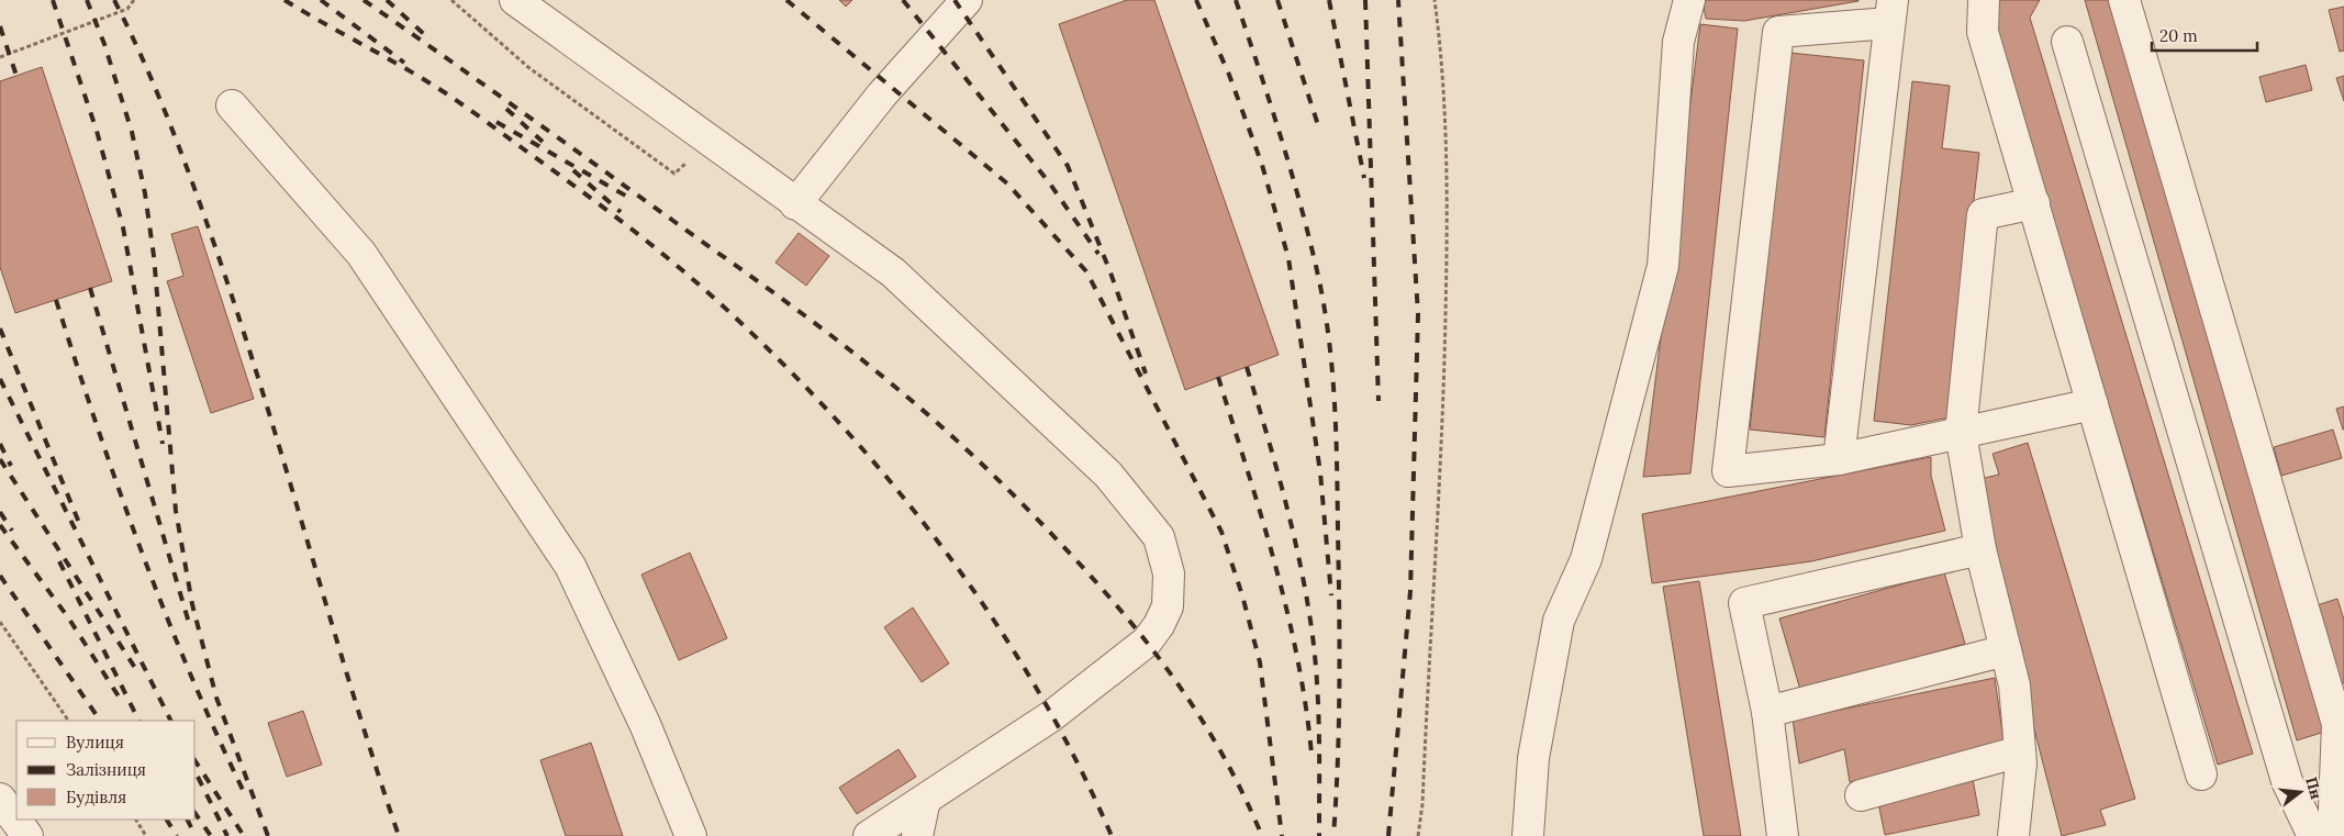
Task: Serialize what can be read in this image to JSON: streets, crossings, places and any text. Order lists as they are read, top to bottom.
{
  "legend": ["Вулиця", "Залізниця", "Будівля"],
  "scale_bar": "20 m",
  "north": "right"
}
